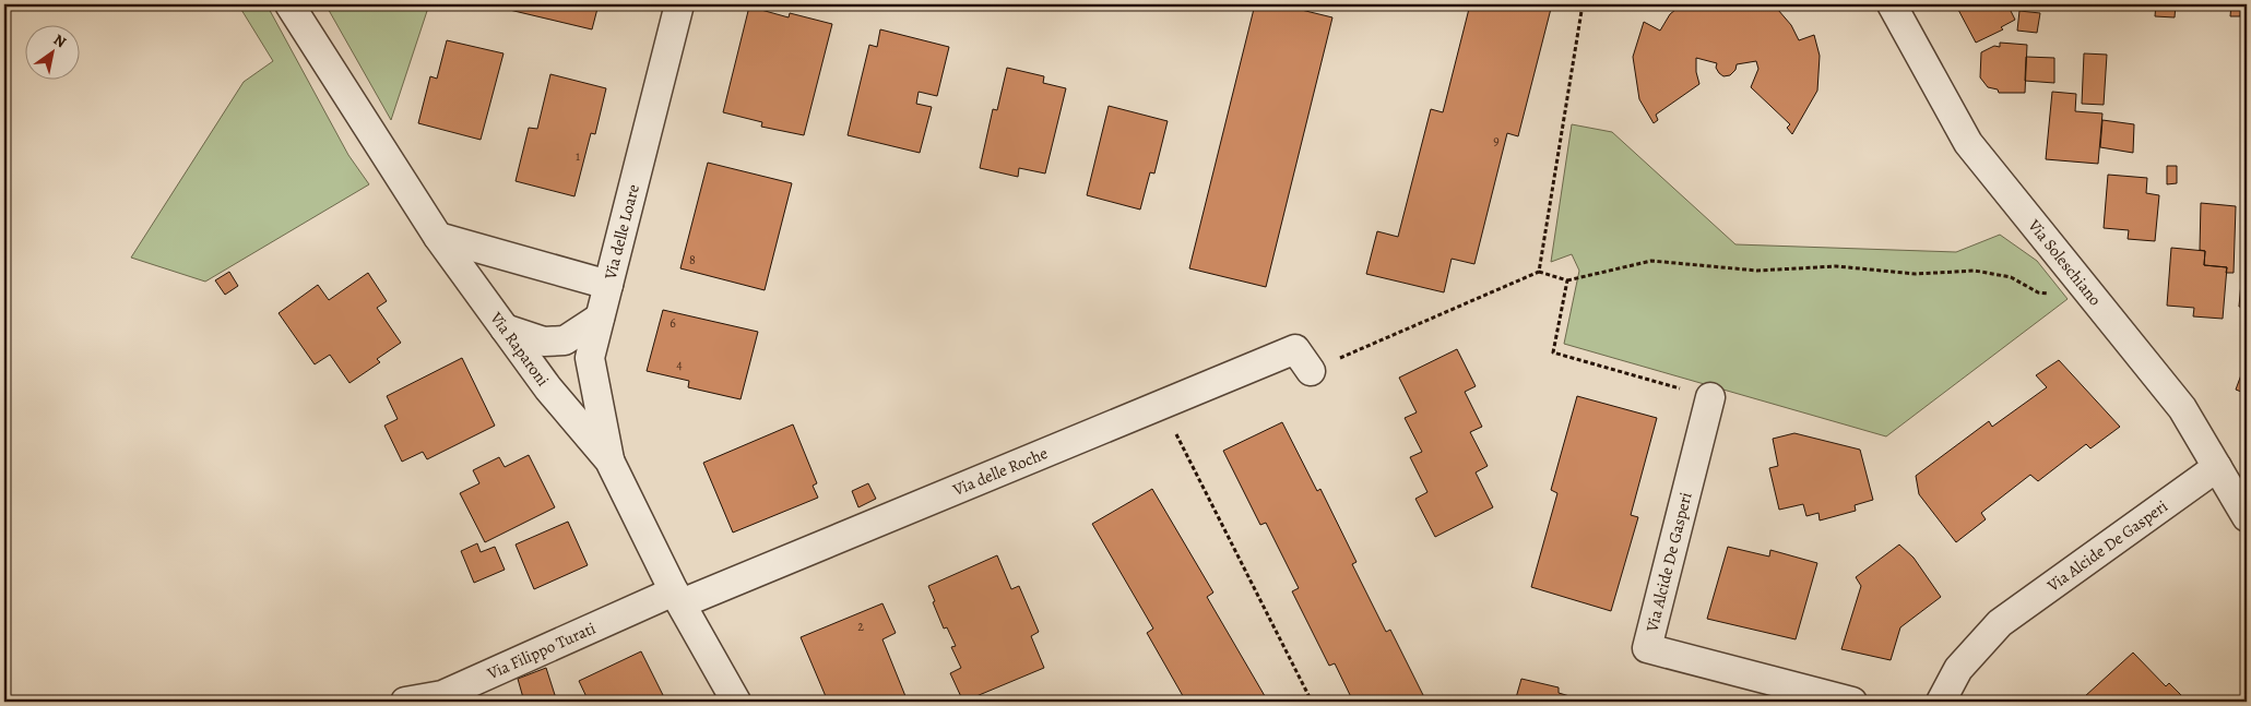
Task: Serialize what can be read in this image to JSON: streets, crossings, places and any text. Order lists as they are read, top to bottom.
{
  "streets": {
    "street": [
      "Via delle Loare",
      "Via Soleschiano",
      "Via Raparoni",
      "Via delle Roche",
      "Via Alcide De Gasperi",
      "Via Filippo Turati"
    ]
  },
  "crossings": [
    ["Via delle Loare", "Via Raparoni"],
    ["Via Soleschiano", "Via Alcide De Gasperi"],
    ["Via Raparoni", "Via delle Roche"],
    ["Via Raparoni", "Via Filippo Turati"],
    ["Via delle Roche", "Via Filippo Turati"]
  ],
  "house_numbers": [
    "9",
    "1",
    "8",
    "6",
    "4",
    "2"
  ],
  "north": "top right"
}
